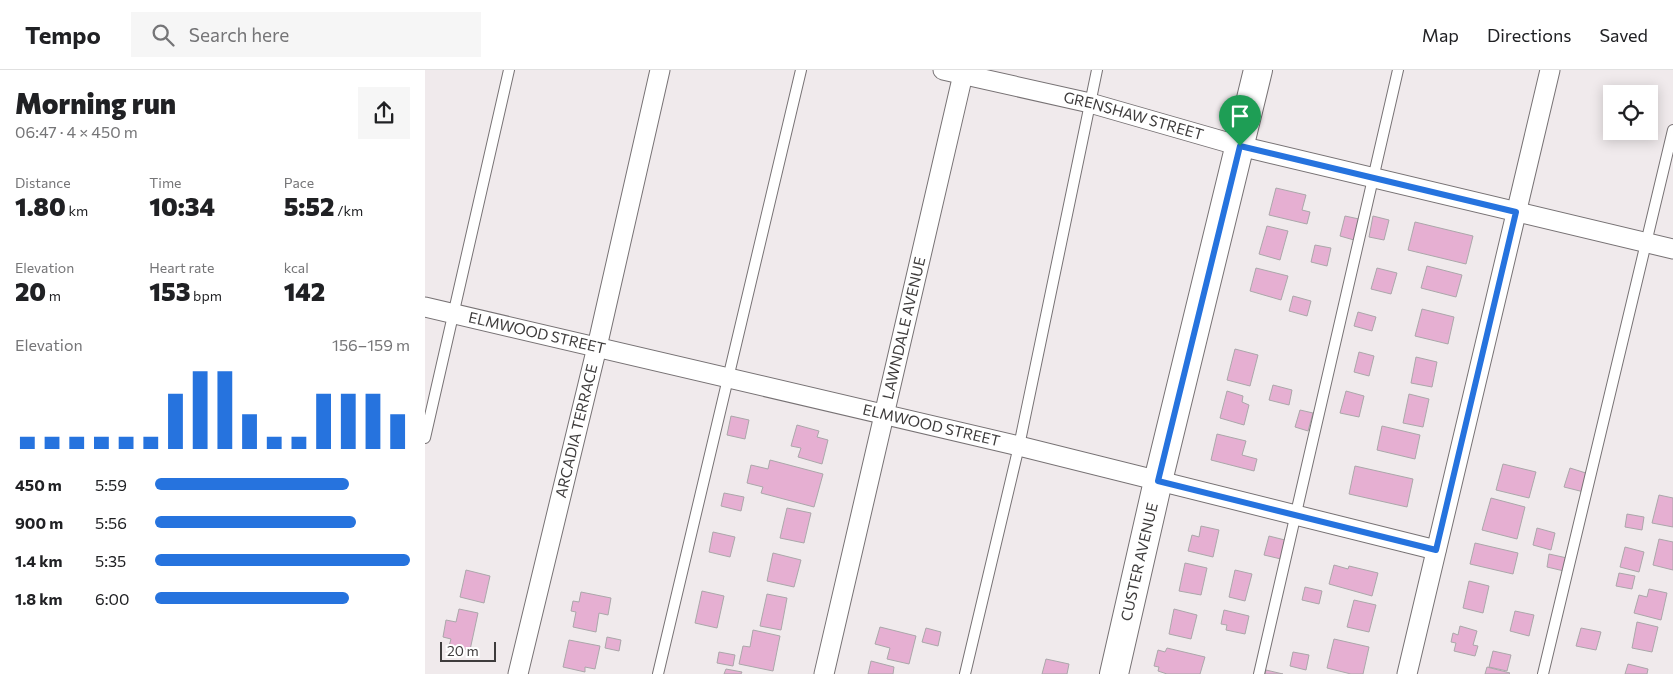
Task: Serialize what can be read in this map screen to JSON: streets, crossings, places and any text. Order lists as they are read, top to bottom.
{
  "streets": {
    "street": [
      "GRENSHAW STREET",
      "LAWNDALE AVENUE",
      "ELMWOOD STREET",
      "ARCADIA TERRACE",
      "CUSTER AVENUE"
    ]
  },
  "crossings": [
    ["GRENSHAW STREET", "LAWNDALE AVENUE"],
    ["GRENSHAW STREET", "CUSTER AVENUE"],
    ["LAWNDALE AVENUE", "ELMWOOD STREET"],
    ["ELMWOOD STREET", "ARCADIA TERRACE"],
    ["ELMWOOD STREET", "CUSTER AVENUE"]
  ],
  "scale_bar": "20 m",
  "page": {
    "header": "Tempo",
    "search": "Search here",
    "nav": ["Map", "Directions", "Saved"],
    "heading": ["Morning run", "06:47 · 4 × 450 m"],
    "stats": [
      ["Distance", "1.80 km"],
      ["Time", "10:34"],
      ["Pace", "5:52 /km"],
      ["Elevation", "20 m"],
      ["Heart rate", "153 bpm"],
      ["kcal", "142"]
    ],
    "chart": ["Elevation", "156–159 m"],
    "list": [
      {
        "name": "450 m",
        "note": "5:59"
      },
      {
        "name": "900 m",
        "note": "5:56"
      },
      {
        "name": "1.4 km",
        "note": "5:35"
      },
      {
        "name": "1.8 km",
        "note": "6:00"
      }
    ],
    "scale": "20 m"
  }
}
